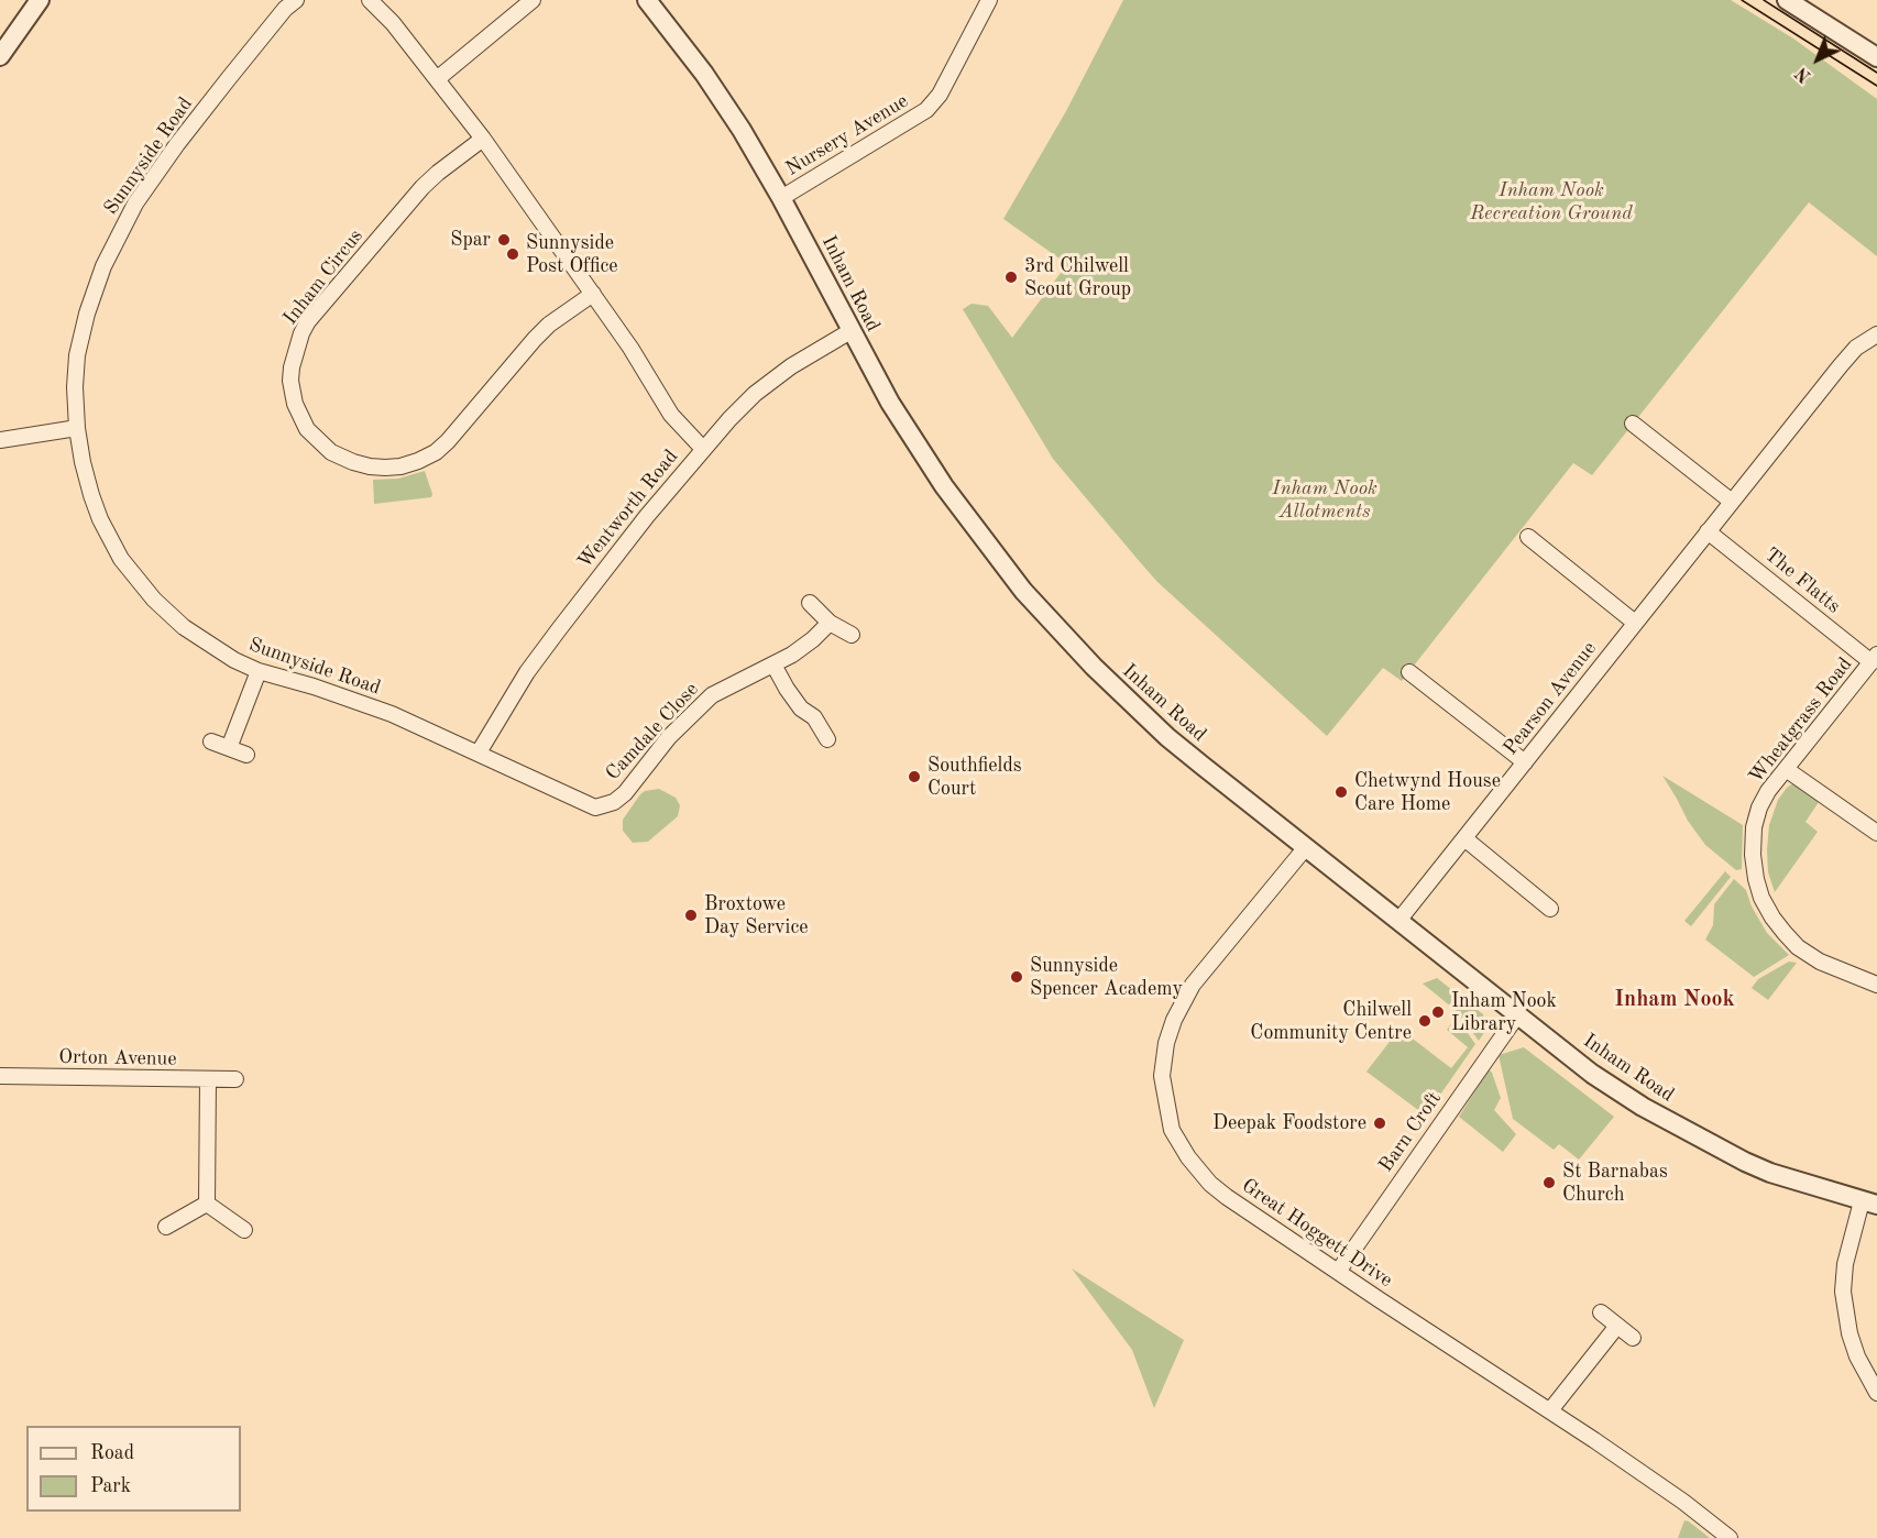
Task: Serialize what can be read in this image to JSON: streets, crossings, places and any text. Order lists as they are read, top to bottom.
{
  "streets": {
    "street": [
      "Nursery Avenue",
      "Sunnyside Road",
      "Inham Circus",
      "Inham Road",
      "Wentworth Road",
      "The Flatts",
      "Pearson Avenue",
      "Wheatgrass Road",
      "Camdale Close",
      "Orton Avenue",
      "Barn Croft",
      "Great Hoggett Drive"
    ]
  },
  "crossings": [
    ["Nursery Avenue", "Inham Road"],
    ["Sunnyside Road", "Wentworth Road"],
    ["Sunnyside Road", "Camdale Close"],
    ["Inham Road", "Wentworth Road"],
    ["Inham Road", "Pearson Avenue"],
    ["Inham Road", "Barn Croft"],
    ["Inham Road", "Great Hoggett Drive"],
    ["The Flatts", "Pearson Avenue"],
    ["The Flatts", "Wheatgrass Road"],
    ["Barn Croft", "Great Hoggett Drive"]
  ],
  "districts": ["Inham Nook"],
  "parks": ["Inham Nook Recreation Ground", "Inham Nook Allotments"],
  "places": [
    "Spar",
    "Sunnyside Post Office",
    "3rd Chilwell Scout Group",
    "Southfields Court",
    "Chetwynd House Care Home",
    "Broxtowe Day Service",
    "Sunnyside Spencer Academy",
    "Inham Nook Library",
    "Chilwell Community Centre",
    "Deepak Foodstore",
    "St Barnabas Church"
  ],
  "legend": ["Road", "Park"],
  "north": "bottom left"
}
